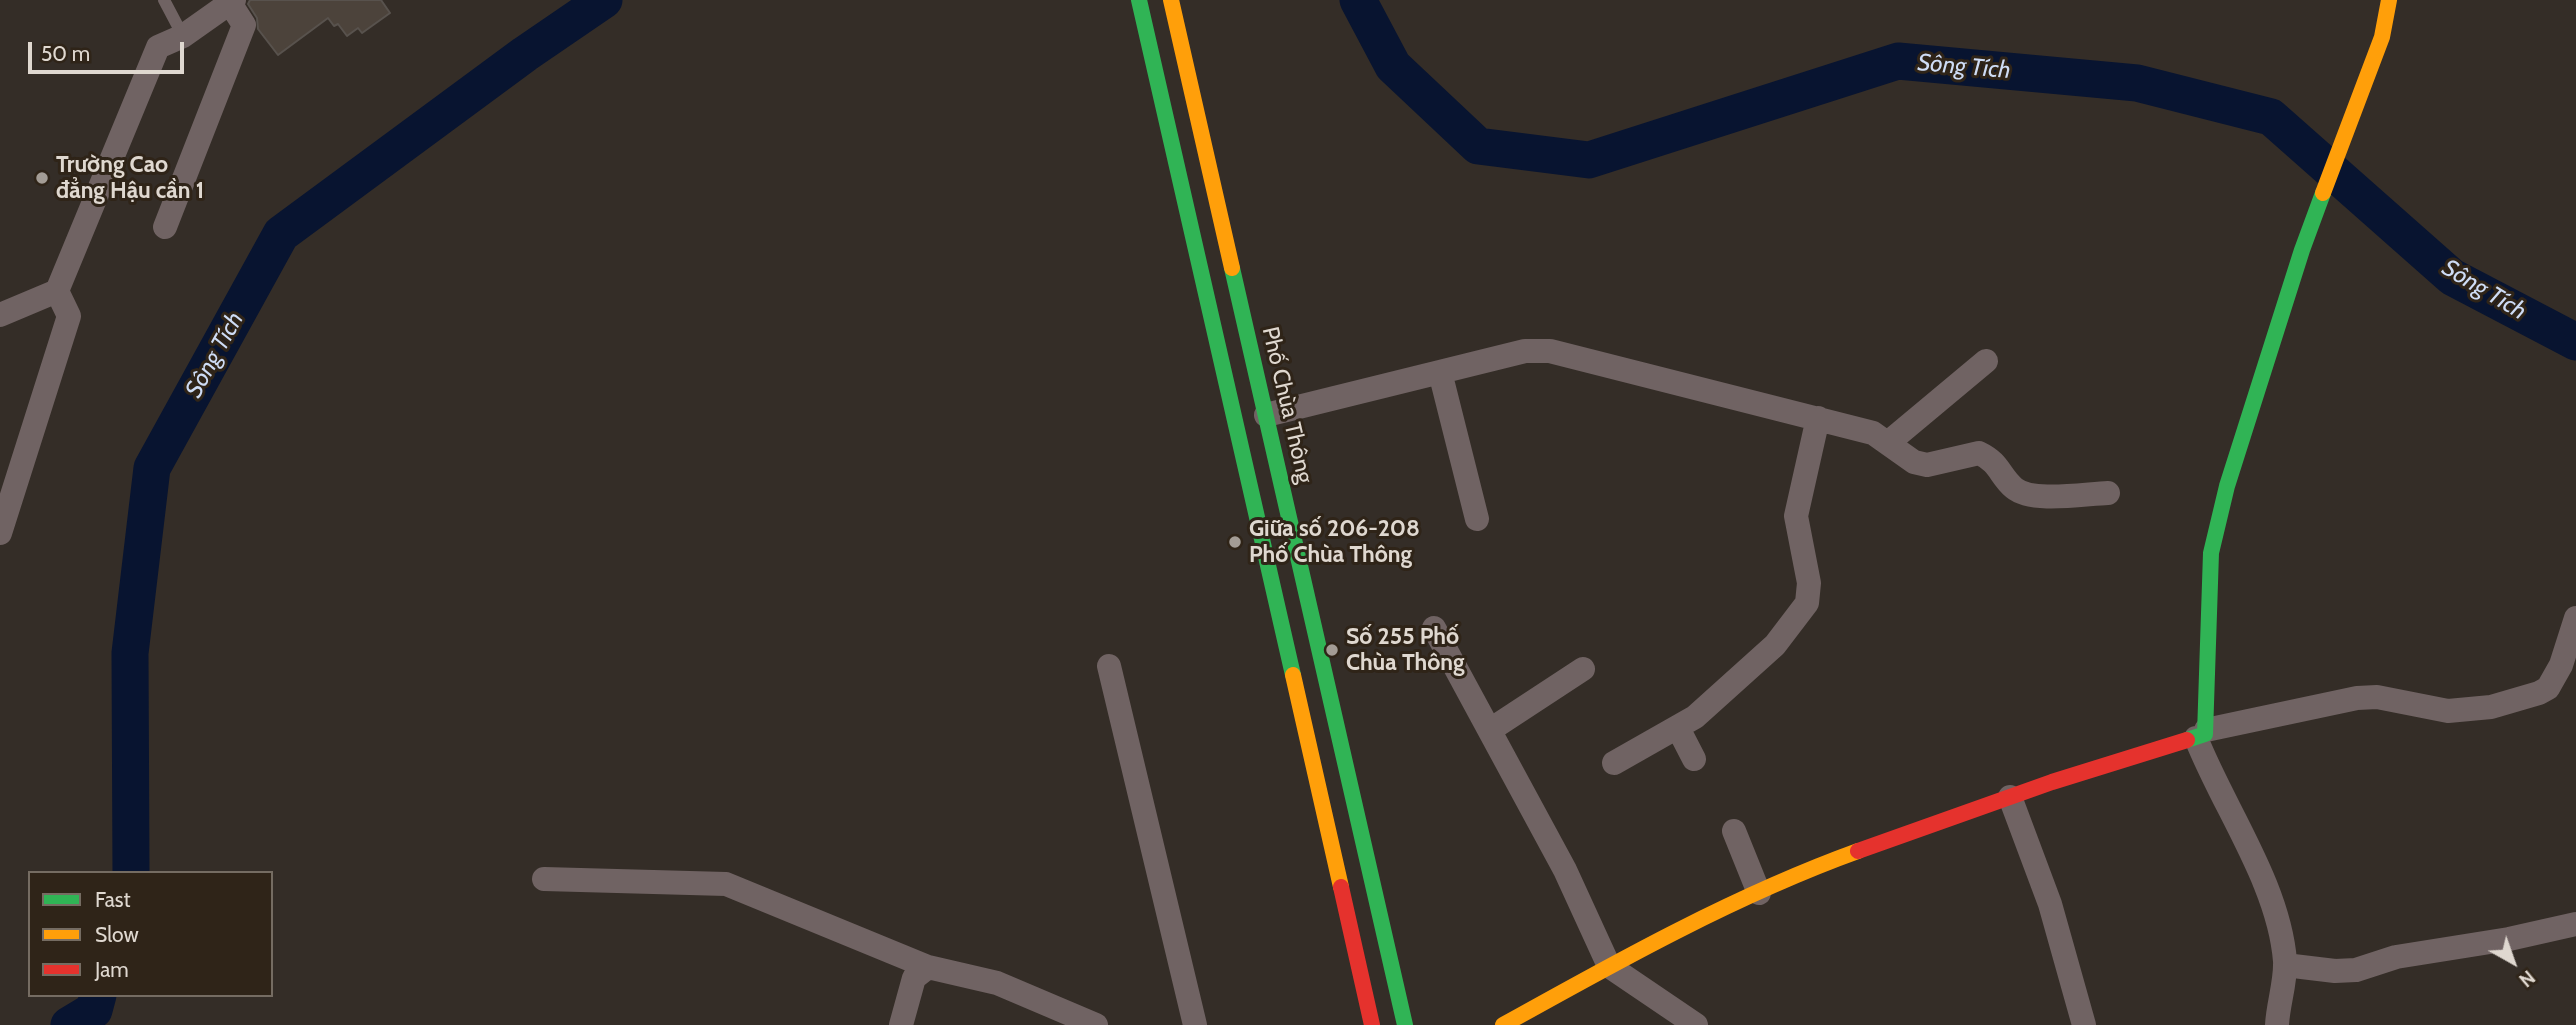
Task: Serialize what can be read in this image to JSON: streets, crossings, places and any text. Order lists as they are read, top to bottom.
{
  "streets": {
    "main road": ["Phố Chùa Thông"]
  },
  "water": ["Sông Tích"],
  "places": ["Trường Cao đẳng Hậu cần 1", "Giữa số 206-208 Phố Chùa Thông", "Số 255 Phố Chùa Thông"],
  "legend": ["Fast", "Slow", "Jam"],
  "scale_bar": "50 m",
  "north": "bottom right"
}
